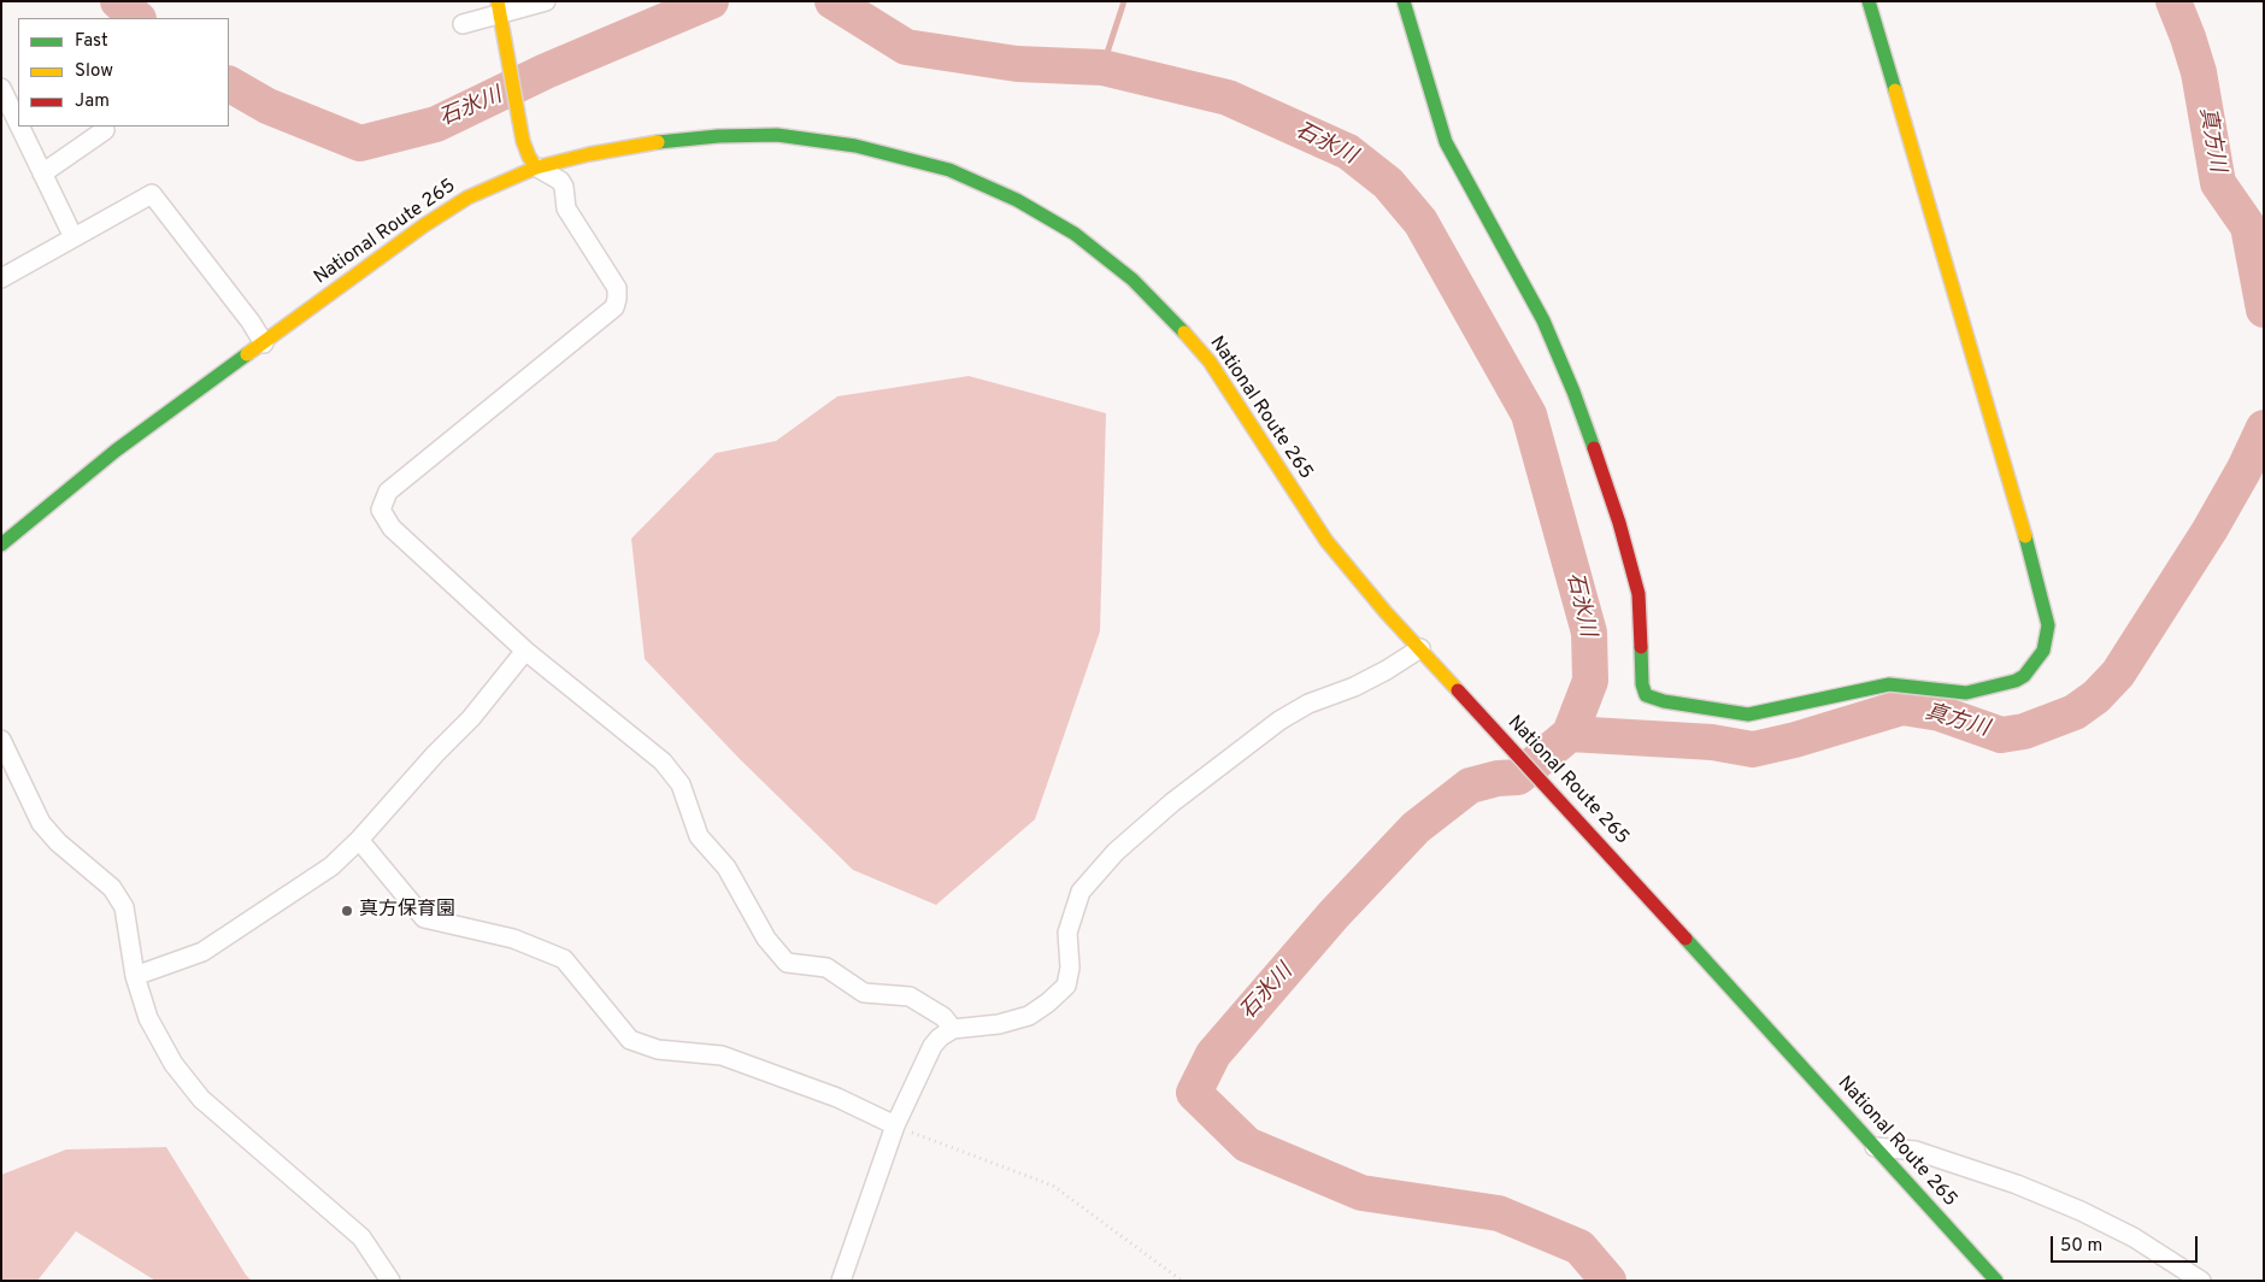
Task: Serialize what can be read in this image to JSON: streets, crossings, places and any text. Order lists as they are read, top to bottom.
{
  "streets": {
    "main road": ["National Route 265"]
  },
  "water": ["石氷川", "真方川"],
  "places": ["真方保育園"],
  "legend": ["Fast", "Slow", "Jam"],
  "scale_bar": "50 m"
}
